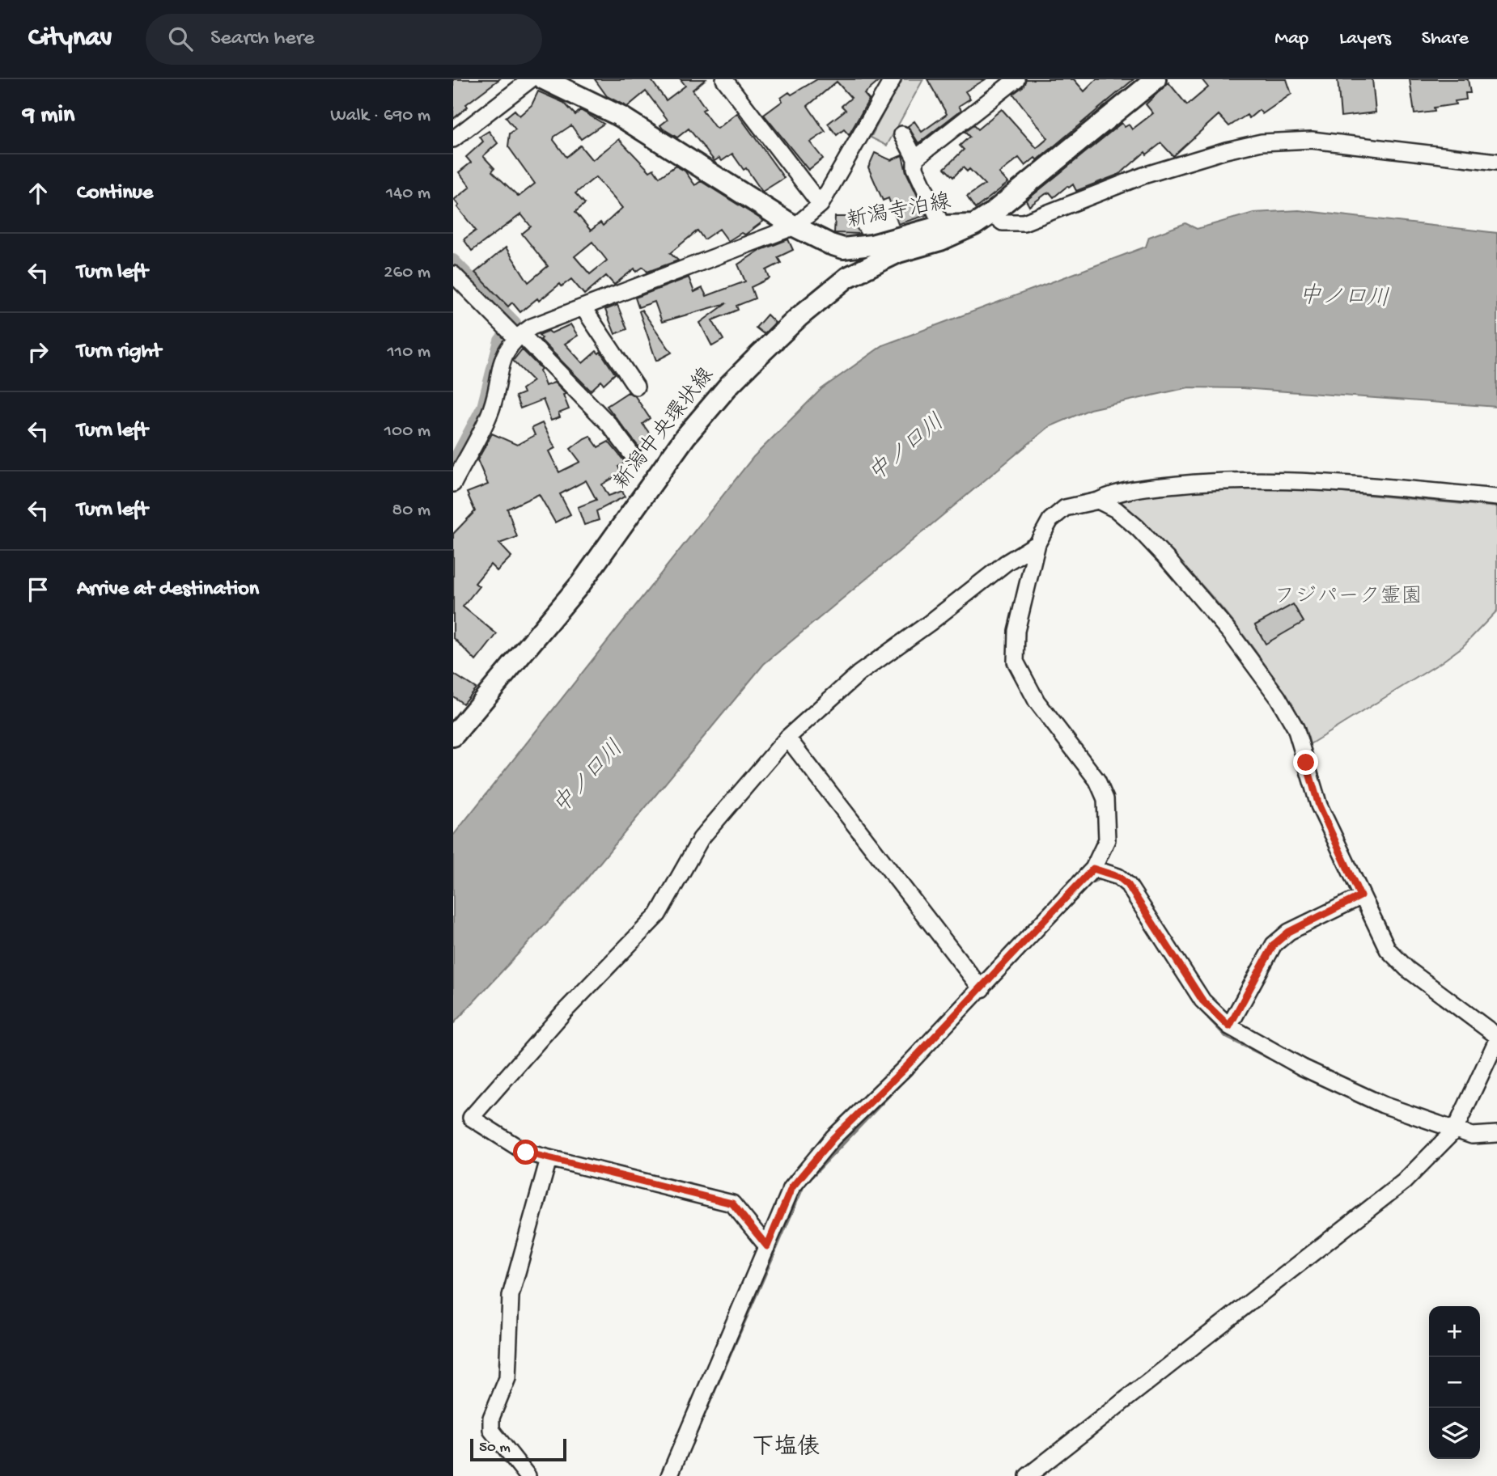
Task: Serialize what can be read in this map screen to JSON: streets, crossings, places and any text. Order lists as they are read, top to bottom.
{
  "streets": {
    "main road": ["新潟寺泊線", "新潟中央環状線"]
  },
  "crossings": [
    ["新潟寺泊線", "新潟中央環状線"]
  ],
  "districts": ["下塩俵"],
  "water": ["中ノ口川"],
  "parks": ["フジパーク霊園"],
  "scale_bar": "50 m",
  "page": {
    "header": "Citynav",
    "search": "Search here",
    "nav": ["Map", "Layers", "Share"],
    "heading": ["9 min", "Walk · 690 m"],
    "list": [
      ["Continue", "140 m"],
      ["Turn left", "260 m"],
      ["Turn right", "110 m"],
      ["Turn left", "100 m"],
      ["Turn left", "80 m"],
      "Arrive at destination"
    ],
    "map_buttons": ["+", "−"],
    "scale": "50 m"
  }
}
